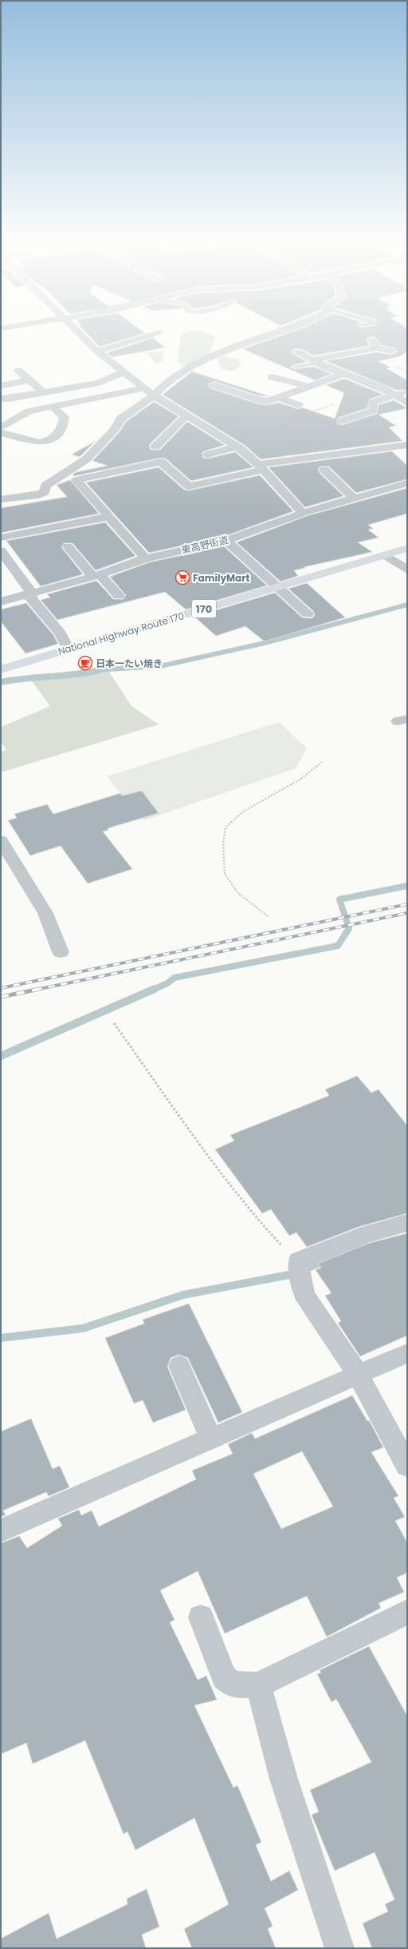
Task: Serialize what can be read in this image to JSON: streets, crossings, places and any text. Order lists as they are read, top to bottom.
{
  "streets": {
    "highway": ["170", "National Highway Route 170"],
    "street": ["東高野街道"]
  },
  "places": {
    "supermarket": ["FamilyMart"],
    "cafe": ["日本一たい焼き"]
  }
}
